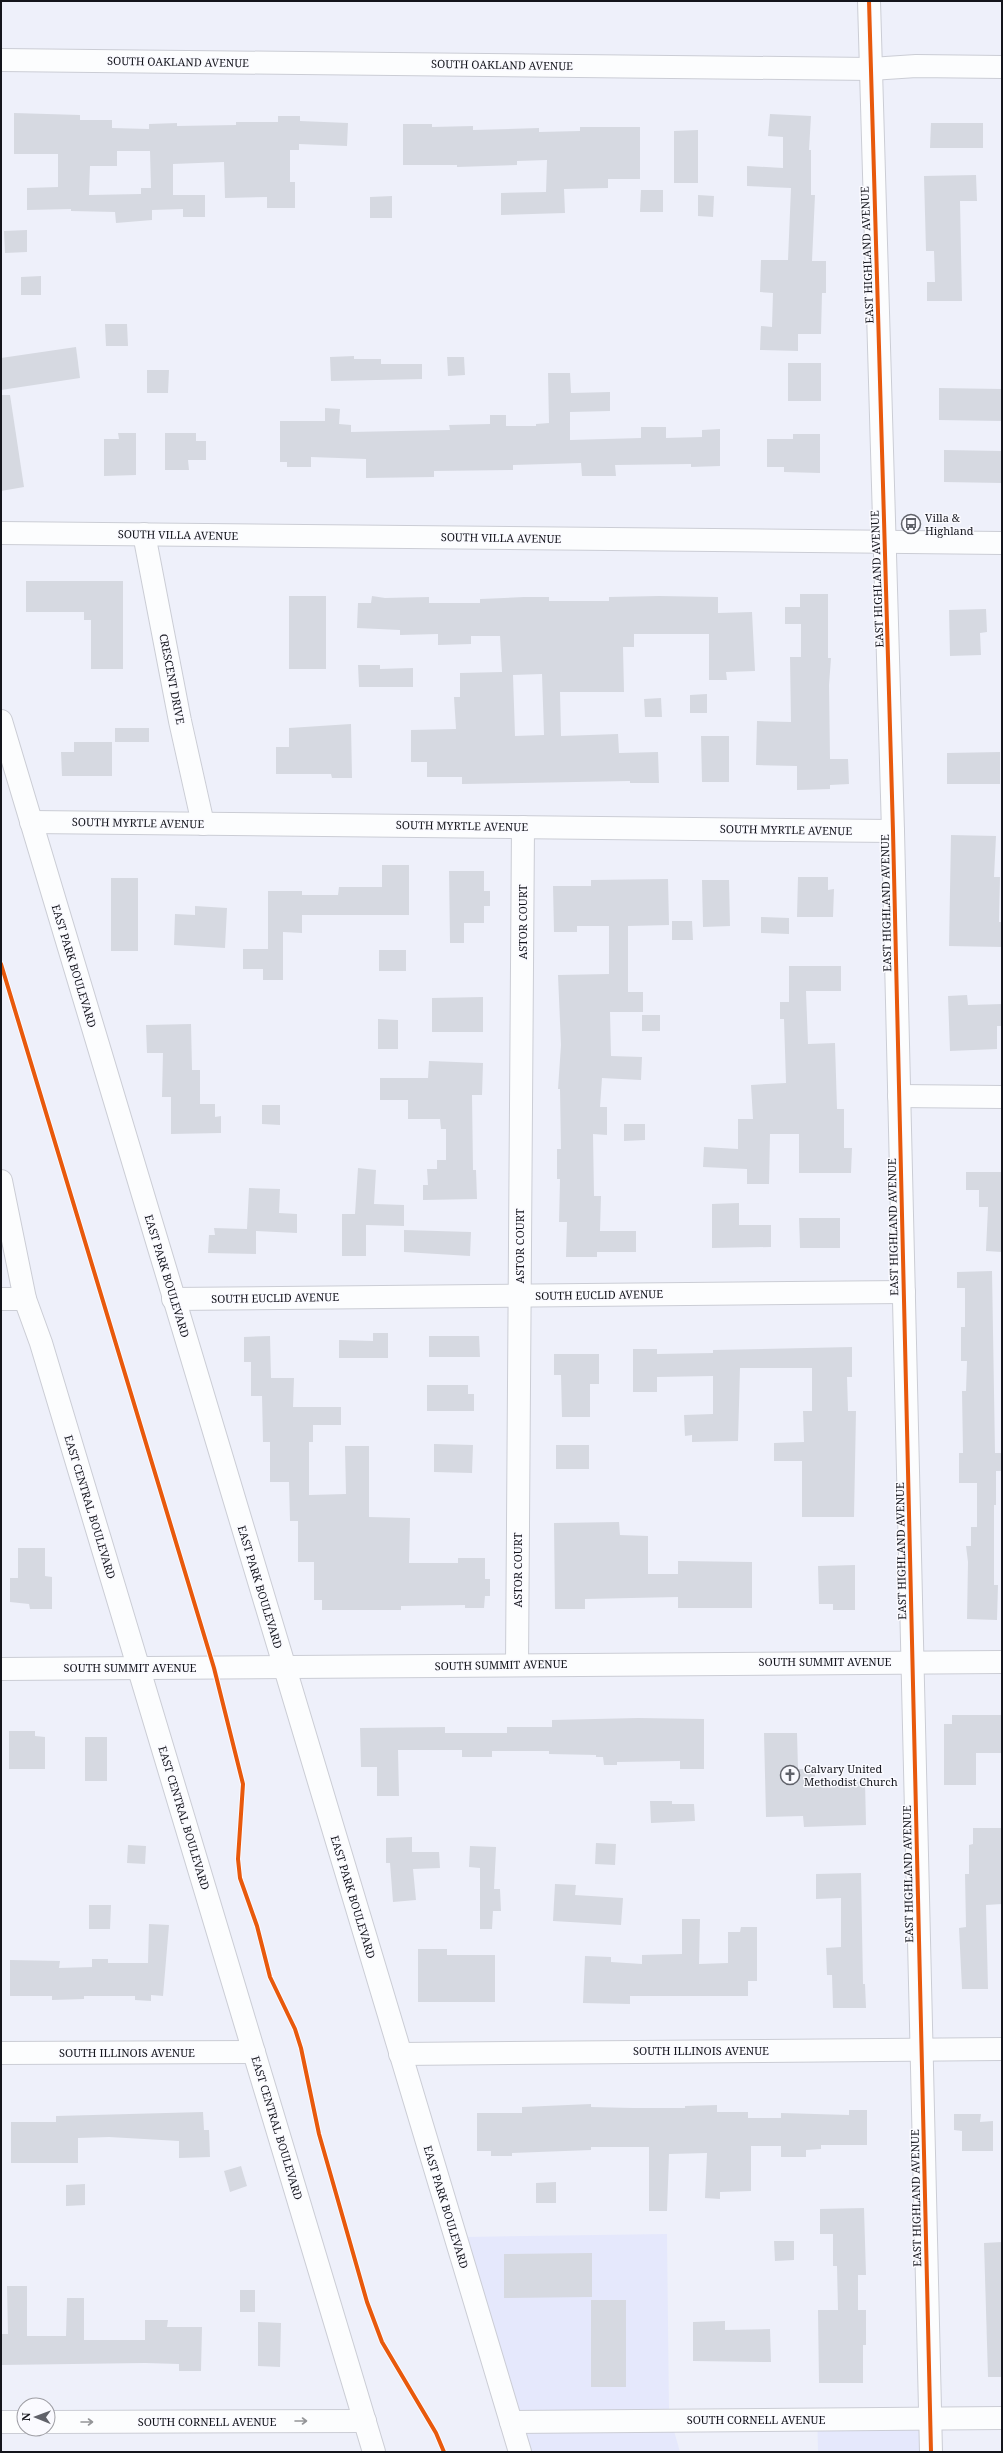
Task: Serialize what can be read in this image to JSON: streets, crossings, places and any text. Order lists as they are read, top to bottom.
{
  "streets": {
    "street": [
      "SOUTH OAKLAND AVENUE",
      "EAST HIGHLAND AVENUE",
      "SOUTH VILLA AVENUE",
      "CRESCENT DRIVE",
      "SOUTH MYRTLE AVENUE",
      "ASTOR COURT",
      "EAST PARK BOULEVARD",
      "SOUTH EUCLID AVENUE",
      "EAST CENTRAL BOULEVARD",
      "SOUTH SUMMIT AVENUE",
      "SOUTH ILLINOIS AVENUE",
      "SOUTH CORNELL AVENUE"
    ]
  },
  "crossings": [
    ["SOUTH OAKLAND AVENUE", "EAST HIGHLAND AVENUE"],
    ["EAST HIGHLAND AVENUE", "SOUTH VILLA AVENUE"],
    ["EAST HIGHLAND AVENUE", "SOUTH MYRTLE AVENUE"],
    ["EAST HIGHLAND AVENUE", "SOUTH EUCLID AVENUE"],
    ["EAST HIGHLAND AVENUE", "SOUTH SUMMIT AVENUE"],
    ["EAST HIGHLAND AVENUE", "SOUTH ILLINOIS AVENUE"],
    ["EAST HIGHLAND AVENUE", "SOUTH CORNELL AVENUE"],
    ["SOUTH VILLA AVENUE", "CRESCENT DRIVE"],
    ["CRESCENT DRIVE", "SOUTH MYRTLE AVENUE"],
    ["SOUTH MYRTLE AVENUE", "ASTOR COURT"],
    ["SOUTH MYRTLE AVENUE", "EAST PARK BOULEVARD"],
    ["ASTOR COURT", "SOUTH EUCLID AVENUE"],
    ["ASTOR COURT", "SOUTH SUMMIT AVENUE"],
    ["EAST PARK BOULEVARD", "SOUTH EUCLID AVENUE"],
    ["EAST PARK BOULEVARD", "SOUTH SUMMIT AVENUE"],
    ["EAST PARK BOULEVARD", "SOUTH ILLINOIS AVENUE"],
    ["EAST PARK BOULEVARD", "SOUTH CORNELL AVENUE"],
    ["EAST CENTRAL BOULEVARD", "SOUTH SUMMIT AVENUE"],
    ["EAST CENTRAL BOULEVARD", "SOUTH ILLINOIS AVENUE"],
    ["EAST CENTRAL BOULEVARD", "SOUTH CORNELL AVENUE"]
  ],
  "one_way": ["SOUTH CORNELL AVENUE"],
  "places": {
    "bus stop": ["Villa & Highland"],
    "church": ["Calvary United Methodist Church"]
  },
  "north": "left"
}
